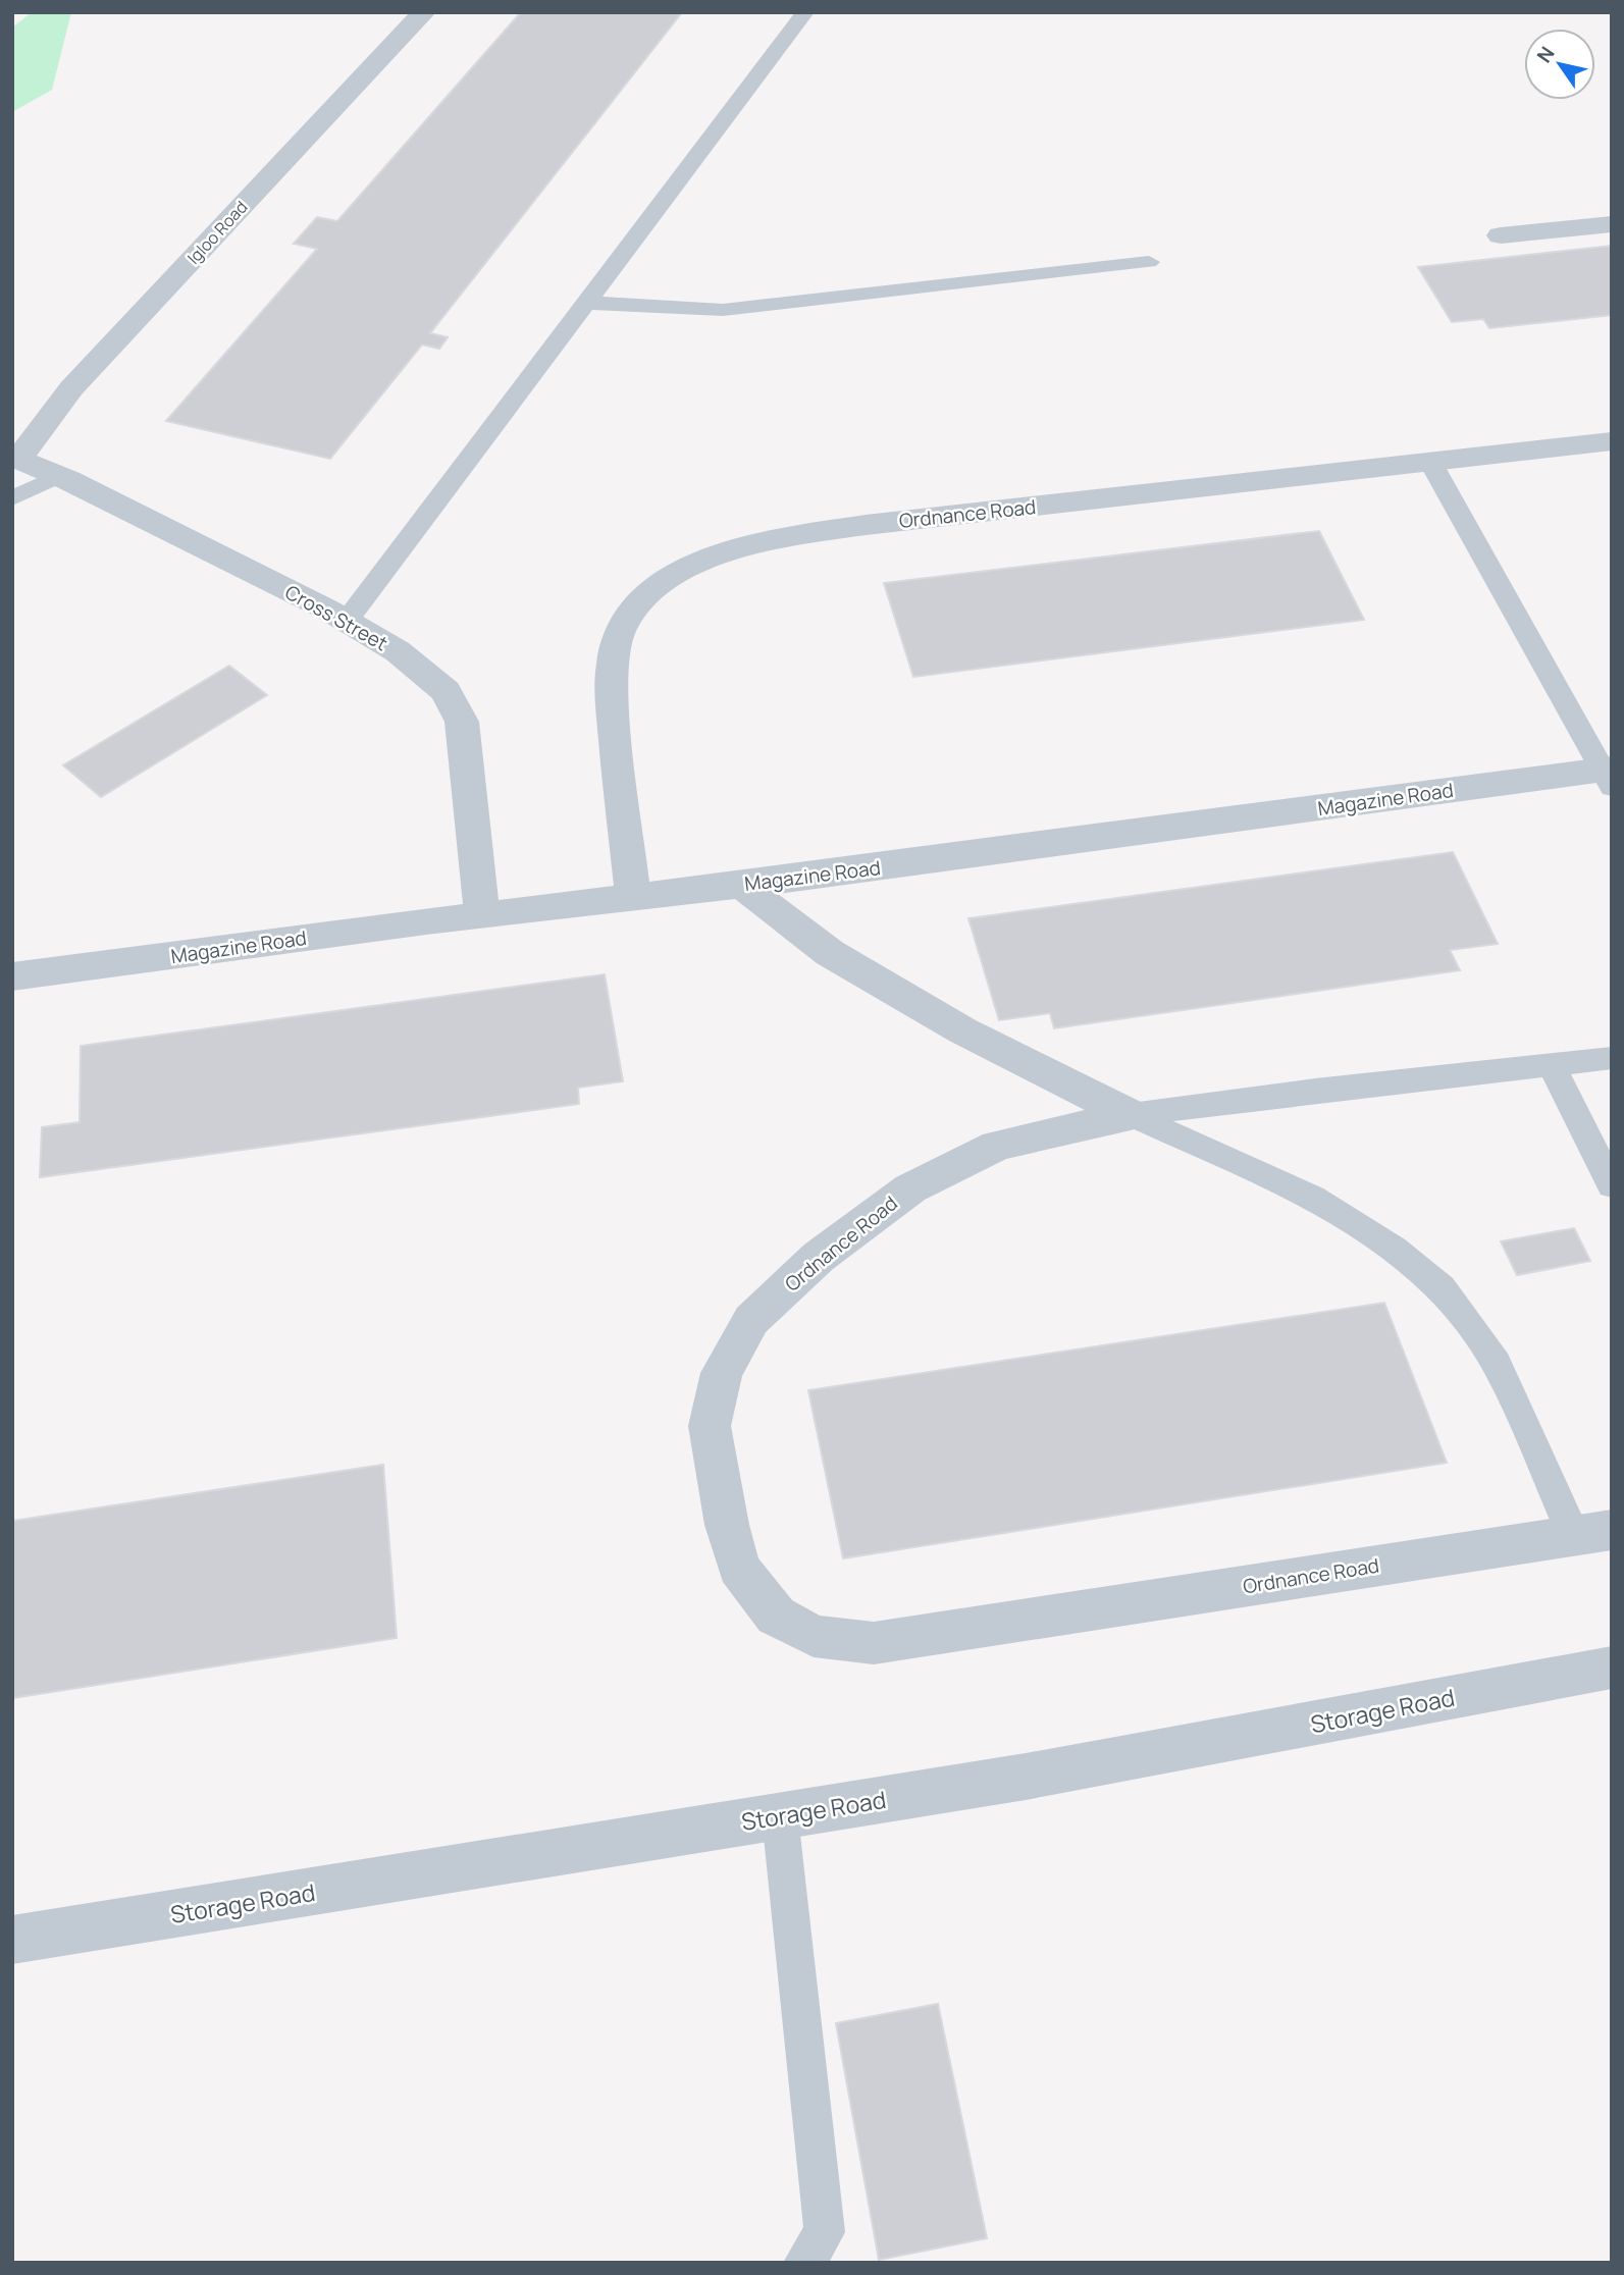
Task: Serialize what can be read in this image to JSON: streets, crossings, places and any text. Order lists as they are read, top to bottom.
{
  "streets": {
    "street": [
      "Igloo Road",
      "Ordnance Road",
      "Cross Street",
      "Magazine Road",
      "Storage Road"
    ]
  },
  "crossings": [
    ["Igloo Road", "Cross Street"],
    ["Ordnance Road", "Magazine Road"],
    ["Cross Street", "Magazine Road"]
  ],
  "north": "top left"
}
